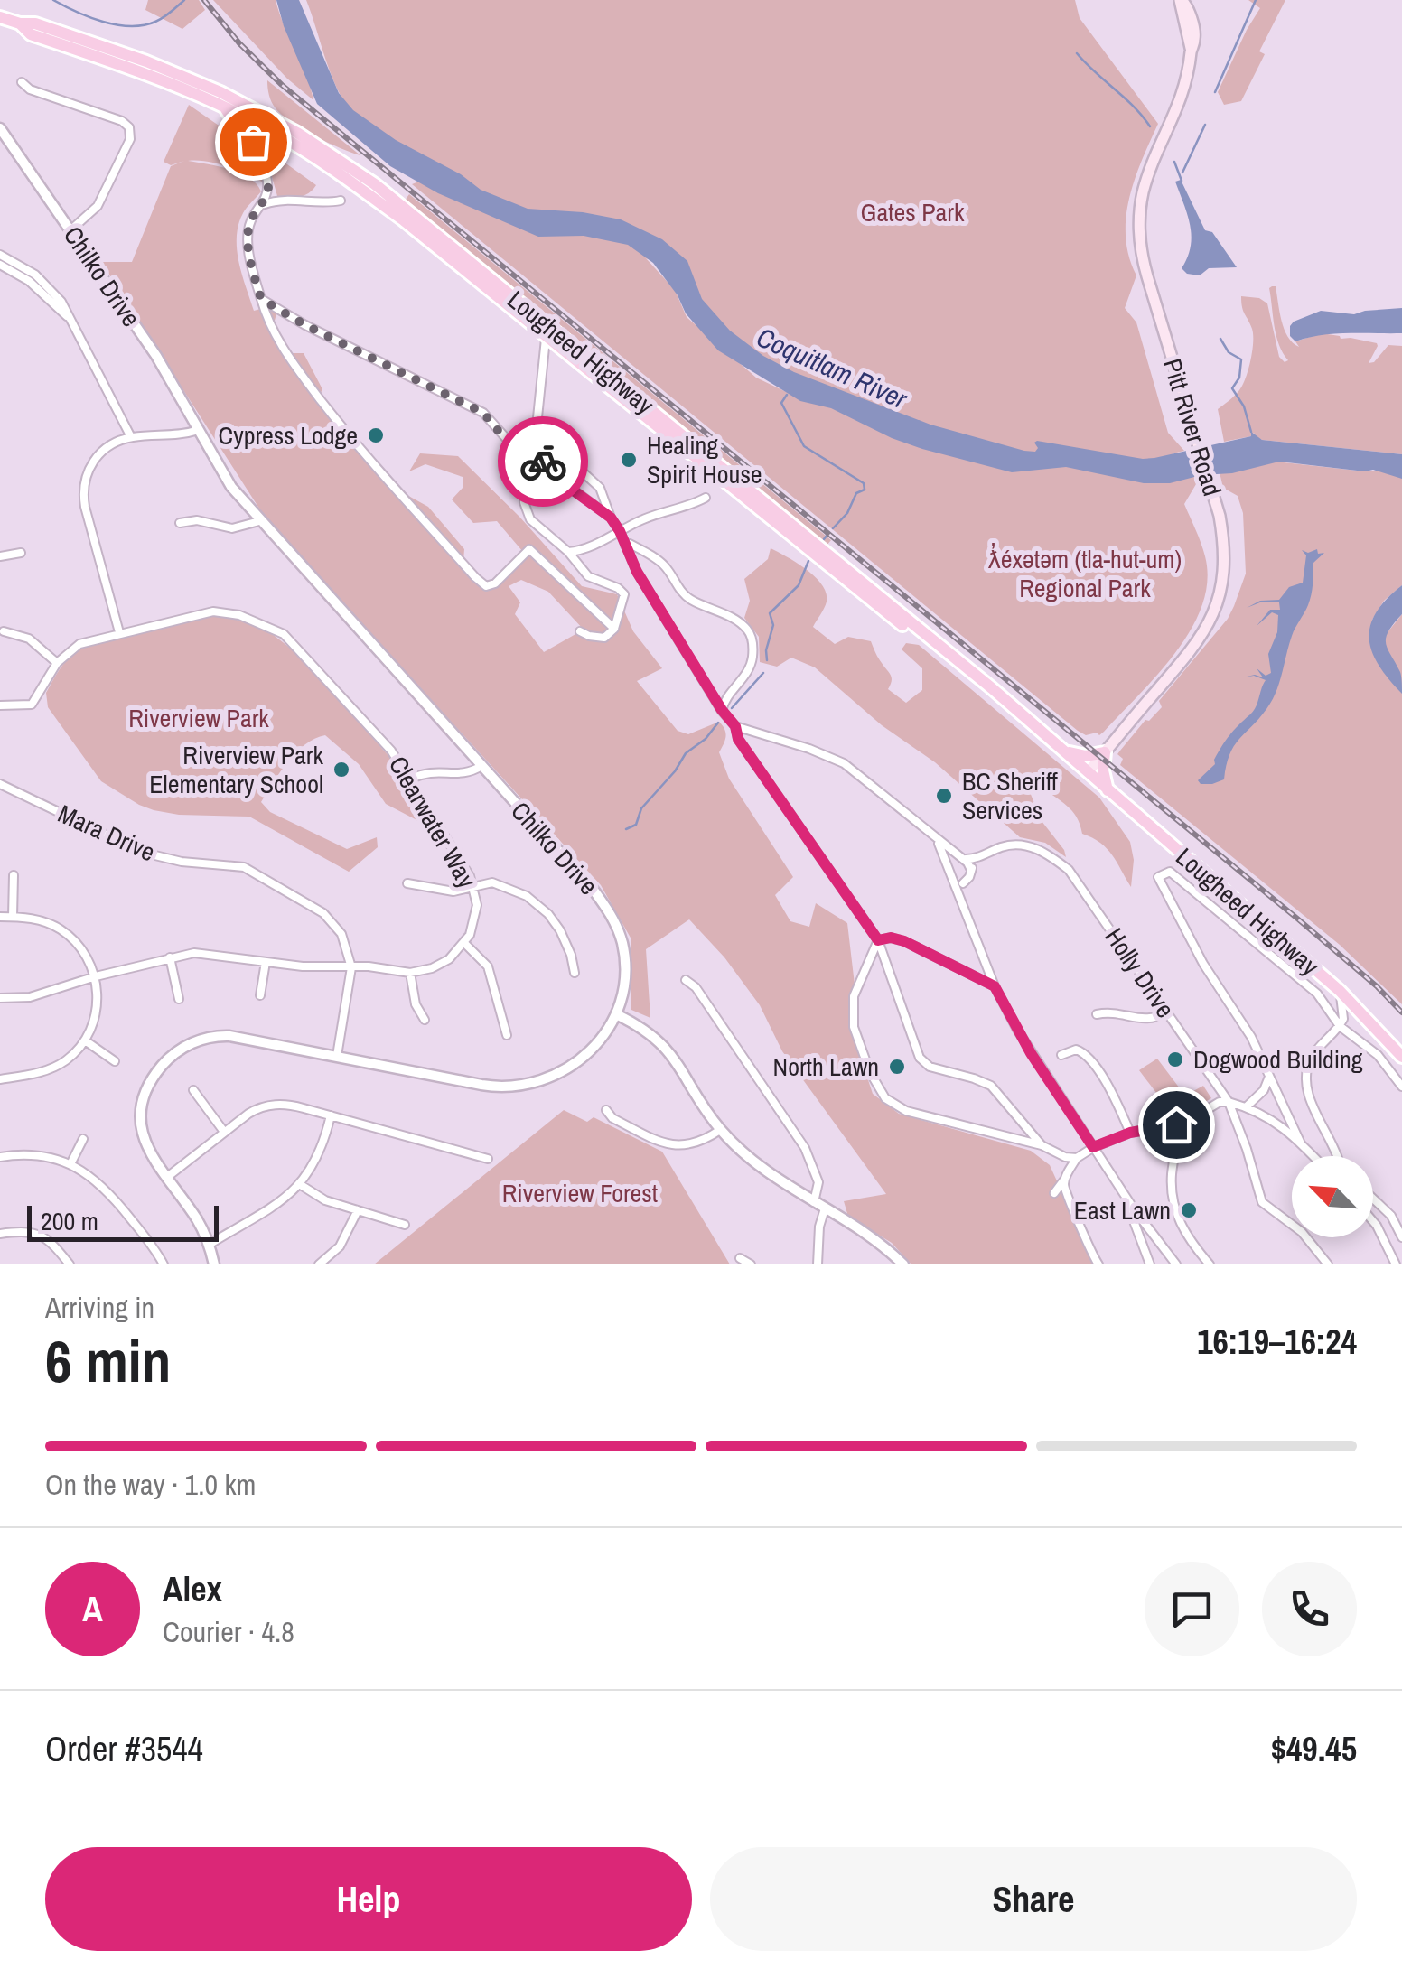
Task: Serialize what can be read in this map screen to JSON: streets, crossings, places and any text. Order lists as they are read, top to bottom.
{
  "streets": {
    "main road": ["Lougheed Highway", "Pitt River Road"],
    "street": [
      "Chilko Drive",
      "Clearwater Way",
      "Mara Drive",
      "Holly Drive"
    ]
  },
  "crossings": [
    ["Lougheed Highway", "Pitt River Road"]
  ],
  "water": ["Coquitlam River"],
  "parks": [
    "Gates Park",
    "ƛ̓éxətəm (tla-hut-um) Regional Park",
    "Riverview Park",
    "Riverview Forest"
  ],
  "places": [
    "Cypress Lodge",
    "Healing Spirit House",
    "Riverview Park Elementary School",
    "BC Sheriff Services",
    "Dogwood Building",
    "North Lawn",
    "East Lawn"
  ],
  "scale_bar": "200 m",
  "north": "top left",
  "page": {
    "scale": "200 m",
    "heading": ["6 min", "Arriving in", "16:19–16:24"],
    "panel": [
      "Alex",
      "Courier · 4.8",
      "Order #3544",
      "$49.45"
    ],
    "bar": "On the way · 1.0 km",
    "round": "A",
    "buttons": ["Help", "Share"]
  }
}
